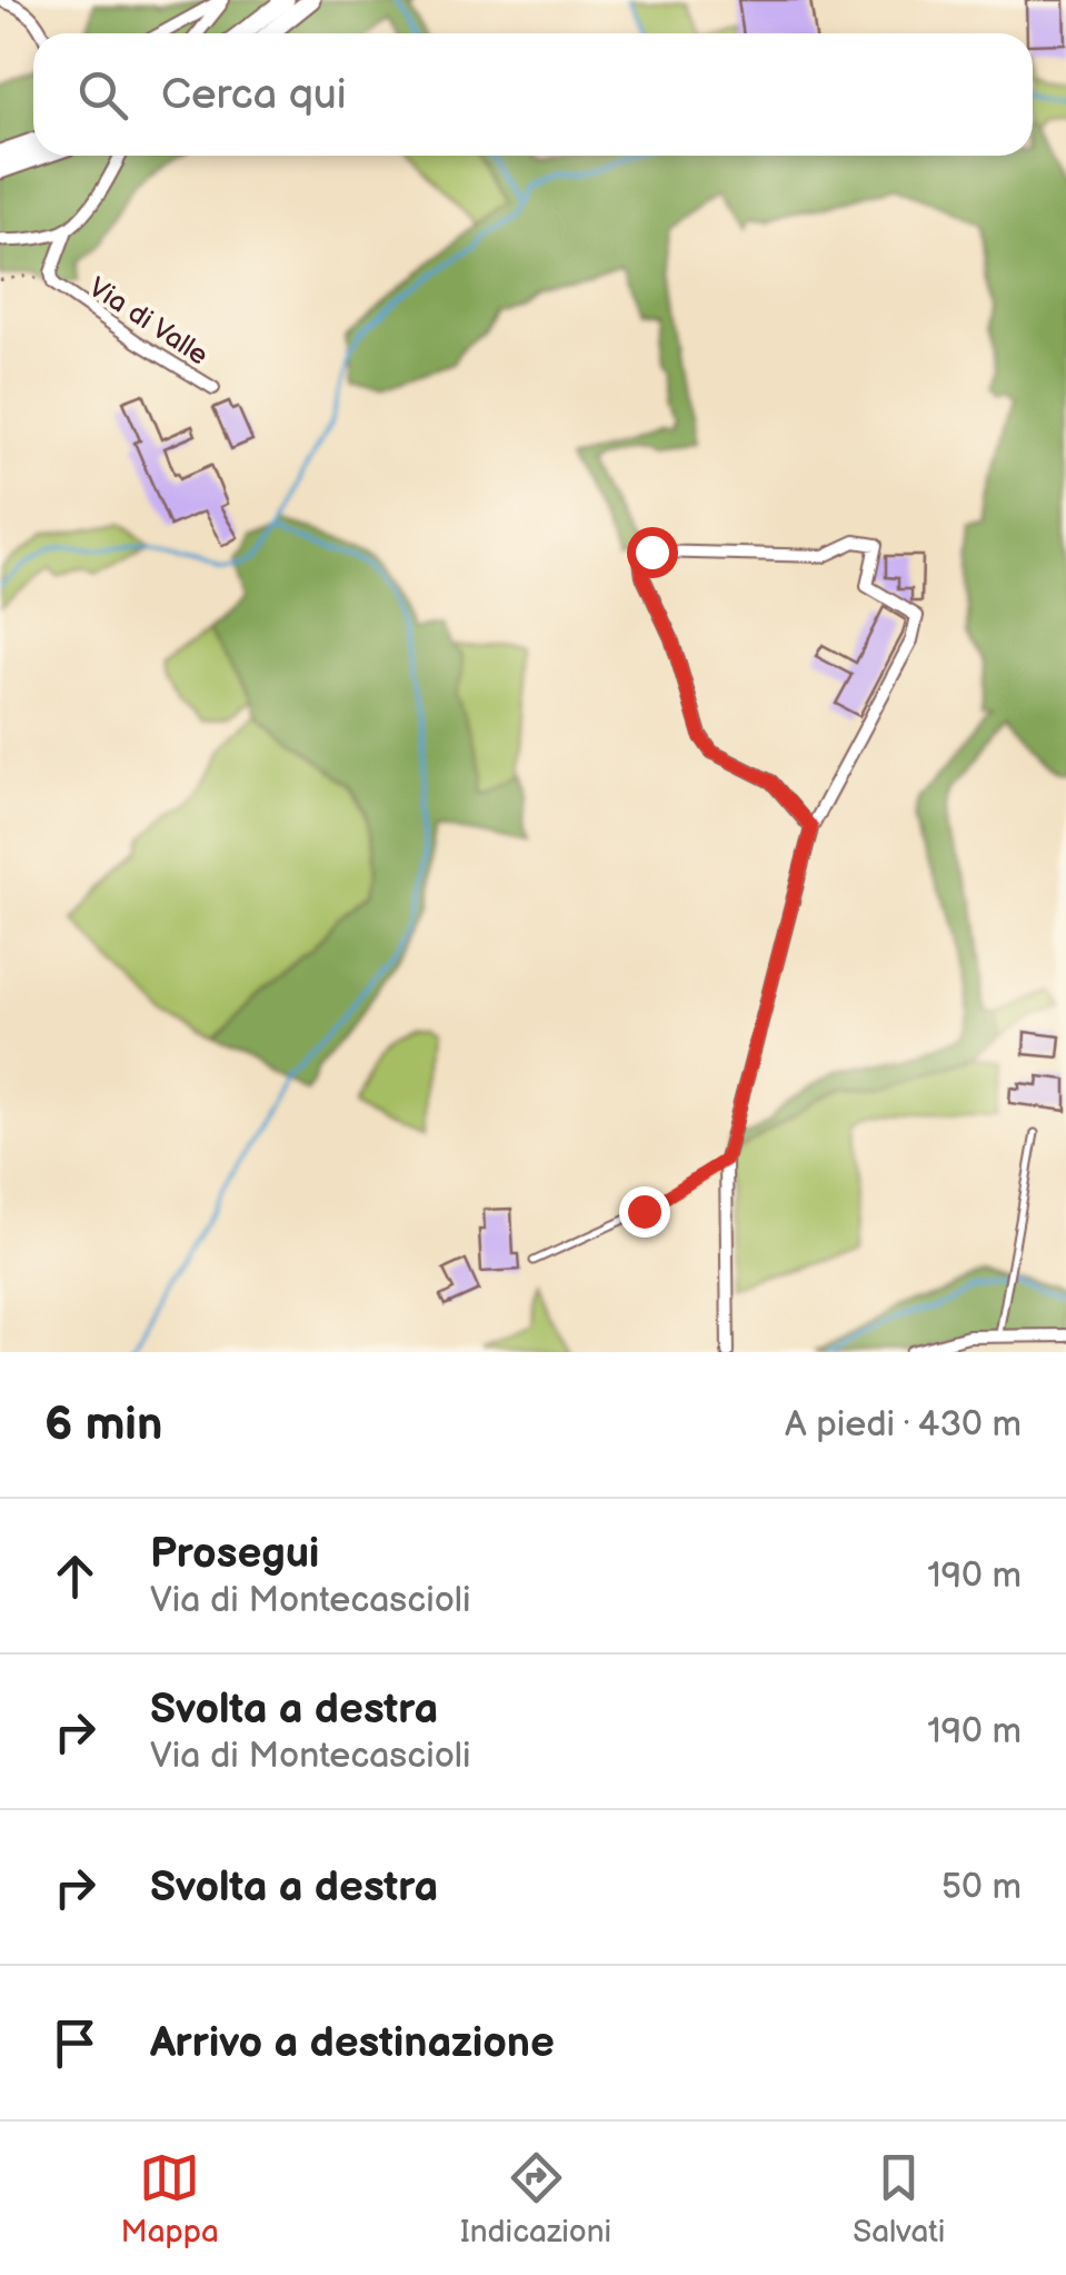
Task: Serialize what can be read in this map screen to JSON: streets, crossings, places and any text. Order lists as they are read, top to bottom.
{
  "streets": {
    "street": ["Via di Valle"]
  },
  "page": {
    "search": "Cerca qui",
    "heading": ["6 min", "A piedi · 430 m"],
    "list": [
      ["Prosegui", "Via di Montecascioli", "190 m"],
      ["Svolta a destra", "Via di Montecascioli", "190 m"],
      ["Svolta a destra", "50 m"],
      "Arrivo a destinazione"
    ],
    "nav": ["Mappa", "Indicazioni", "Salvati"]
  }
}
